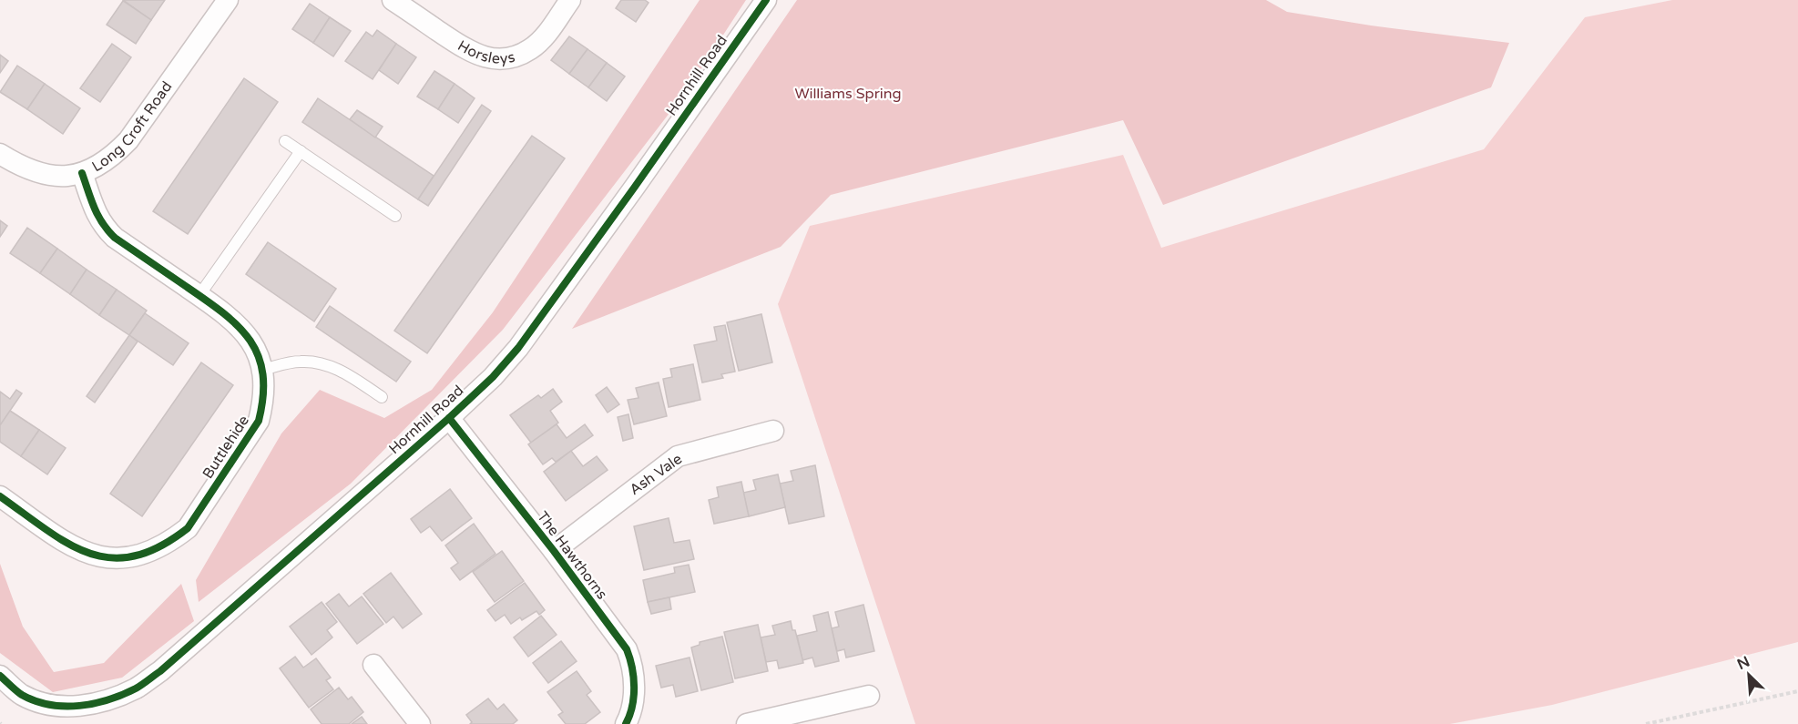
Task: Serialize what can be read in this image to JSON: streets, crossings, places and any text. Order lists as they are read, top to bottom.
{
  "streets": {
    "street": [
      "Horsleys",
      "Hornhill Road",
      "Long Croft Road",
      "Buttlehide",
      "Ash Vale",
      "The Hawthorns"
    ]
  },
  "crossings": [
    ["Hornhill Road", "The Hawthorns"],
    ["Long Croft Road", "Buttlehide"],
    ["Ash Vale", "The Hawthorns"]
  ],
  "parks": ["Williams Spring"],
  "north": "top left"
}
